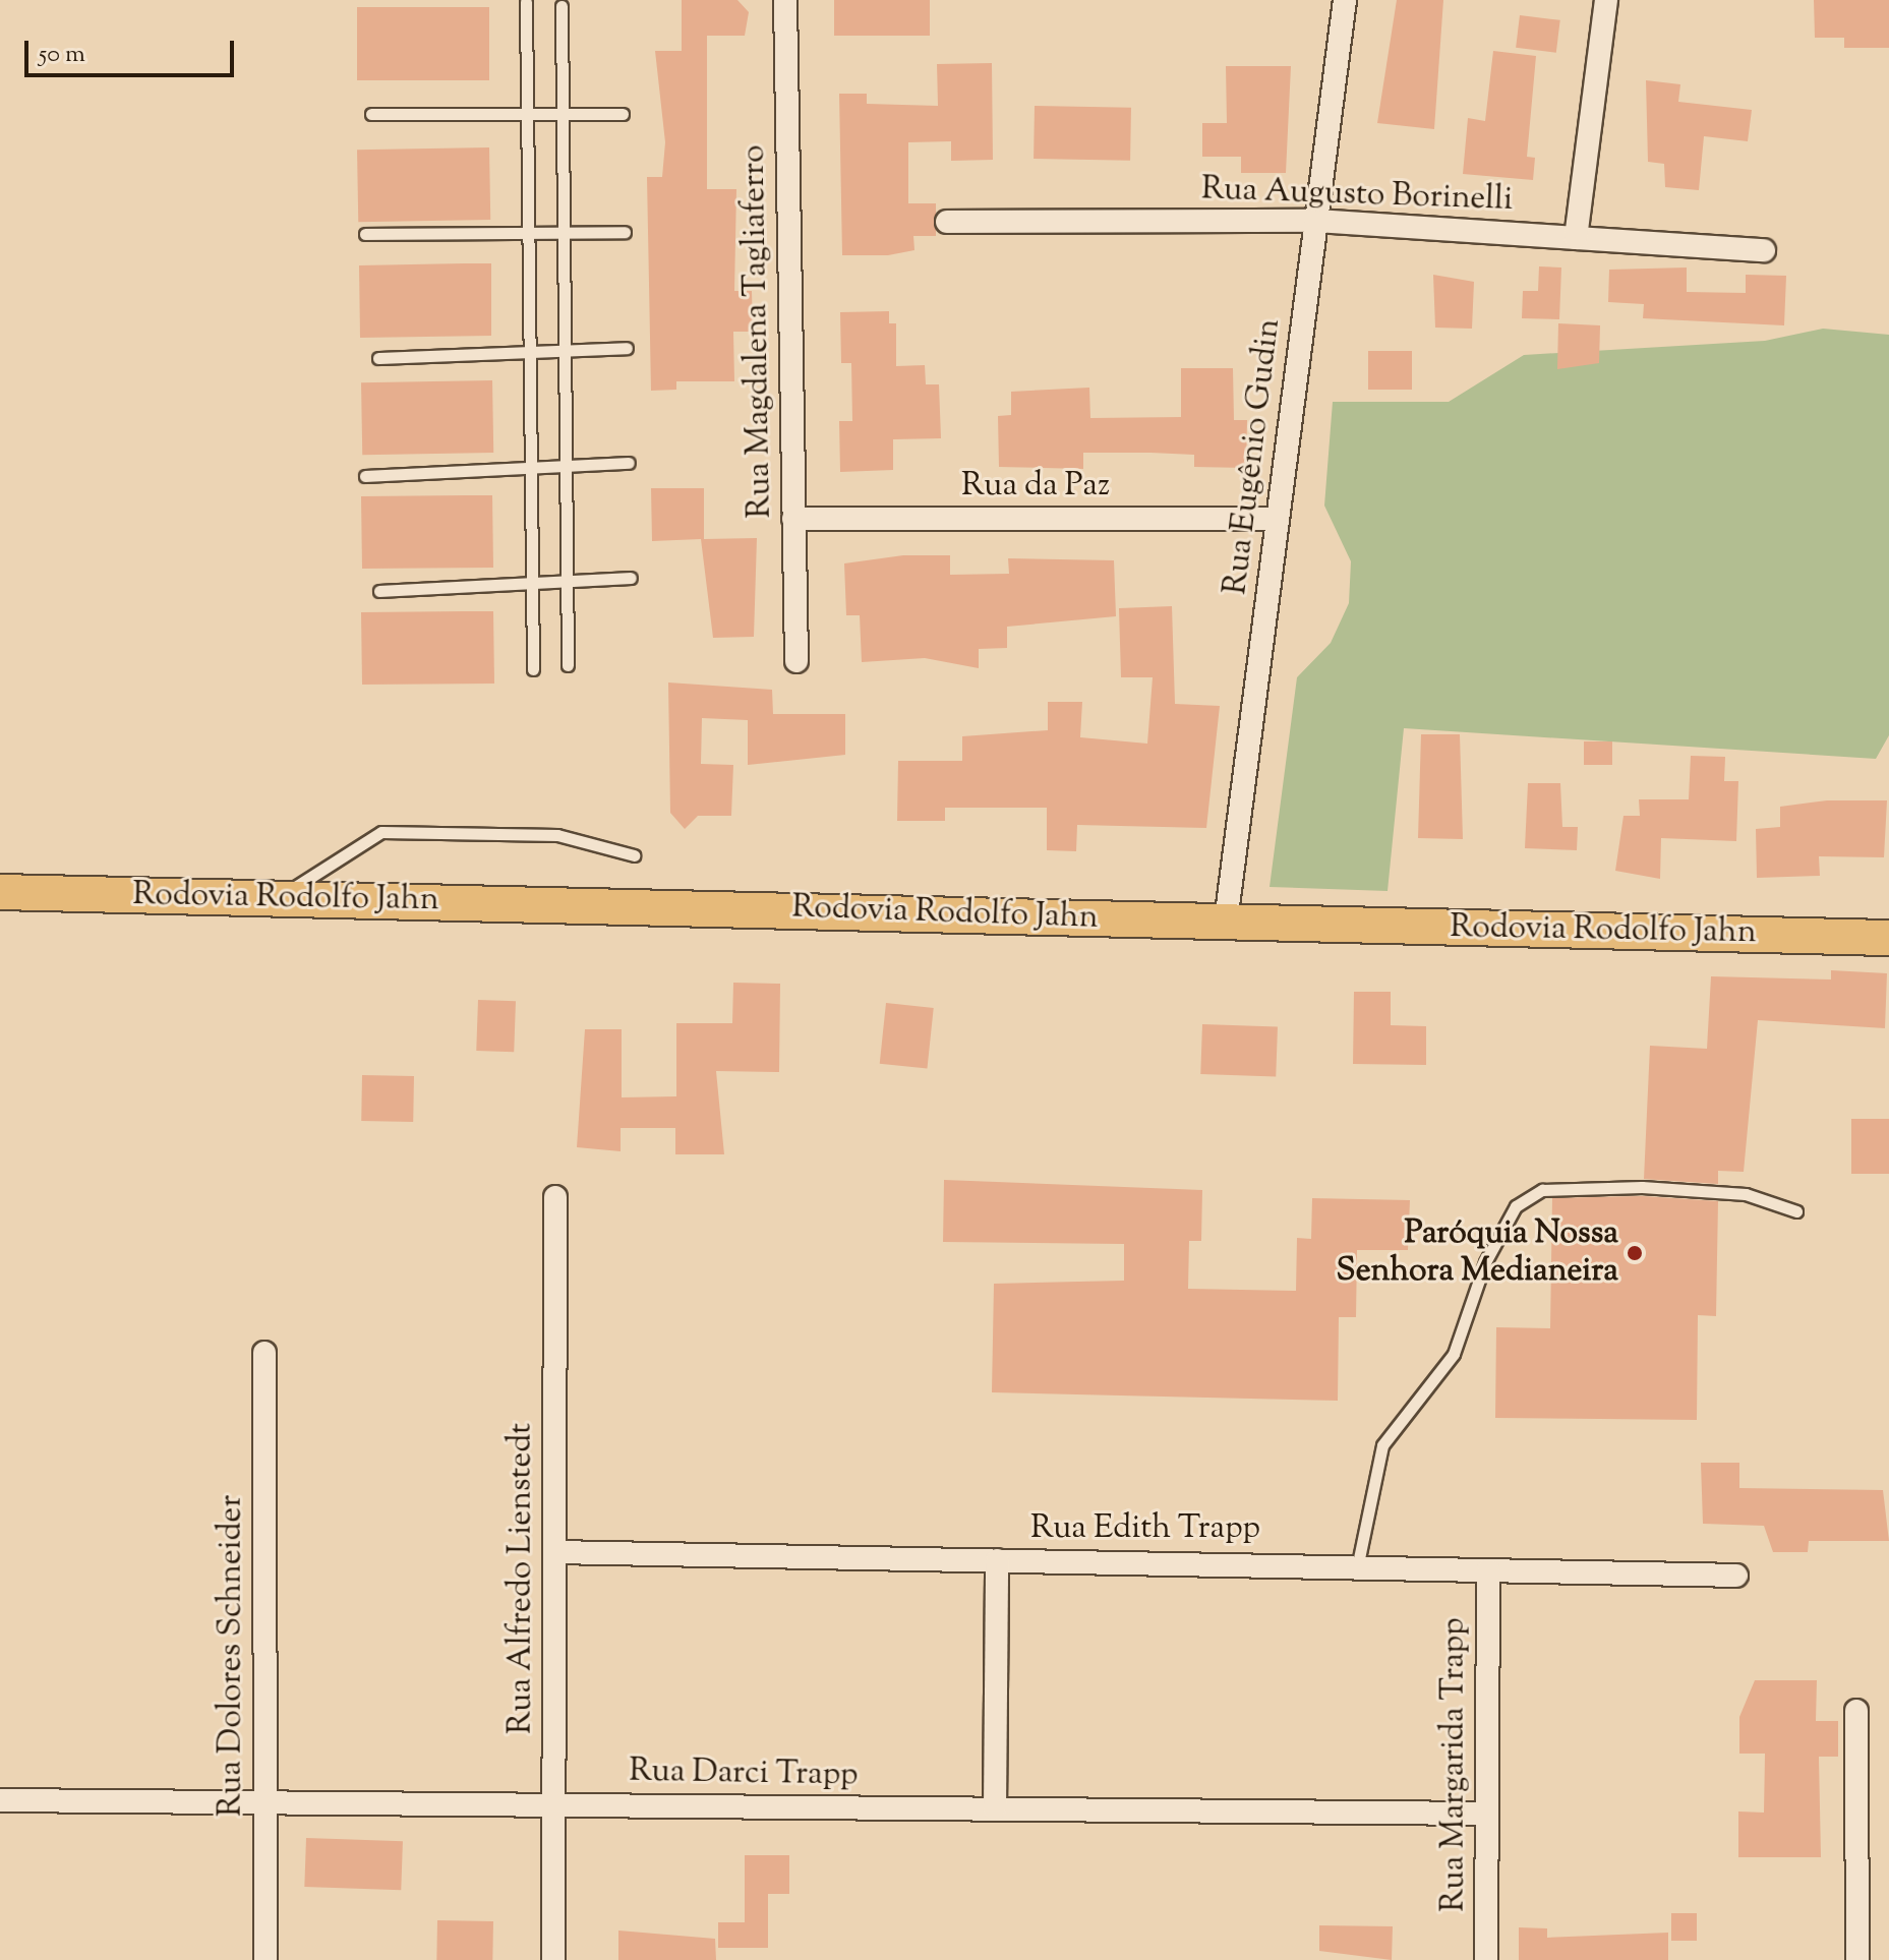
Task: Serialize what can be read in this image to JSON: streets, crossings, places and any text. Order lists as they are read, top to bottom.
{
  "streets": {
    "main road": ["Rodovia Rodolfo Jahn"],
    "street": [
      "Rua Augusto Borinelli",
      "Rua Magdalena Tagliaferro",
      "Rua Eugênio Gudin",
      "Rua da Paz",
      "Rua Edith Trapp",
      "Rua Alfredo Lienstedt",
      "Rua Dolores Schneider",
      "Rua Margarida Trapp",
      "Rua Darci Trapp"
    ]
  },
  "crossings": [
    ["Rua Augusto Borinelli", "Rua Eugênio Gudin"],
    ["Rua Magdalena Tagliaferro", "Rua da Paz"],
    ["Rua Eugênio Gudin", "Rua da Paz"],
    ["Rua Eugênio Gudin", "Rodovia Rodolfo Jahn"],
    ["Rua Edith Trapp", "Rua Alfredo Lienstedt"],
    ["Rua Edith Trapp", "Rua Margarida Trapp"],
    ["Rua Alfredo Lienstedt", "Rua Darci Trapp"],
    ["Rua Dolores Schneider", "Rua Darci Trapp"],
    ["Rua Margarida Trapp", "Rua Darci Trapp"]
  ],
  "places": ["Paróquia Nossa Senhora Medianeira"],
  "scale_bar": "50 m"
}
